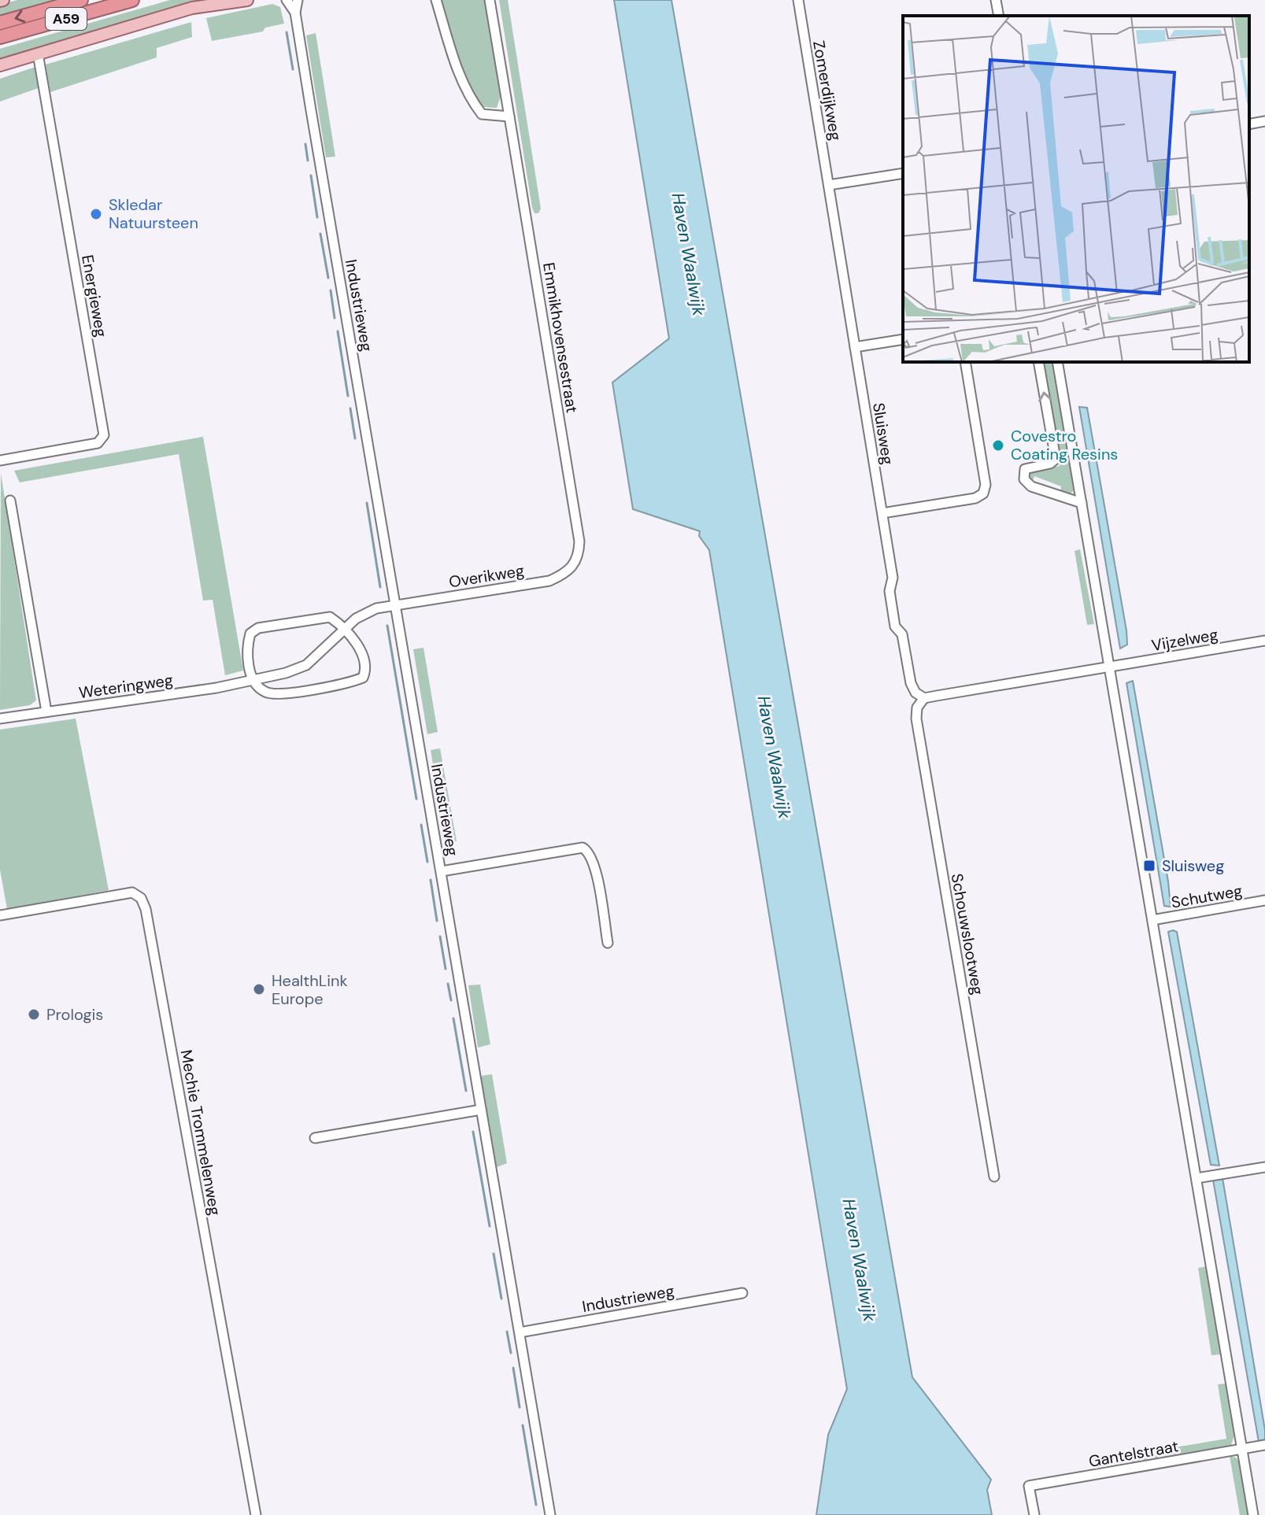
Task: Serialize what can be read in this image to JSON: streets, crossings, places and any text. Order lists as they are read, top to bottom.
{
  "streets": {
    "highway": ["A59"],
    "street": [
      "Zomerdijkweg",
      "Energieweg",
      "Industrieweg",
      "Emmikhovensestraat",
      "Sluisweg",
      "Overikweg",
      "Vijzelweg",
      "Weteringweg",
      "Schutweg",
      "Schouwslootweg",
      "Mechie Trommelenweg",
      "Gantelstraat"
    ]
  },
  "crossings": [
    ["Zomerdijkweg", "Sluisweg"],
    ["Industrieweg", "Overikweg"],
    ["Emmikhovensestraat", "Overikweg"]
  ],
  "water": ["Haven Waalwijk"],
  "places": {
    "other": [
      "Skledar Natuursteen",
      "Covestro Coating Resins",
      "HealthLink Europe",
      "Prologis"
    ],
    "transit": ["Sluisweg"]
  }
}
